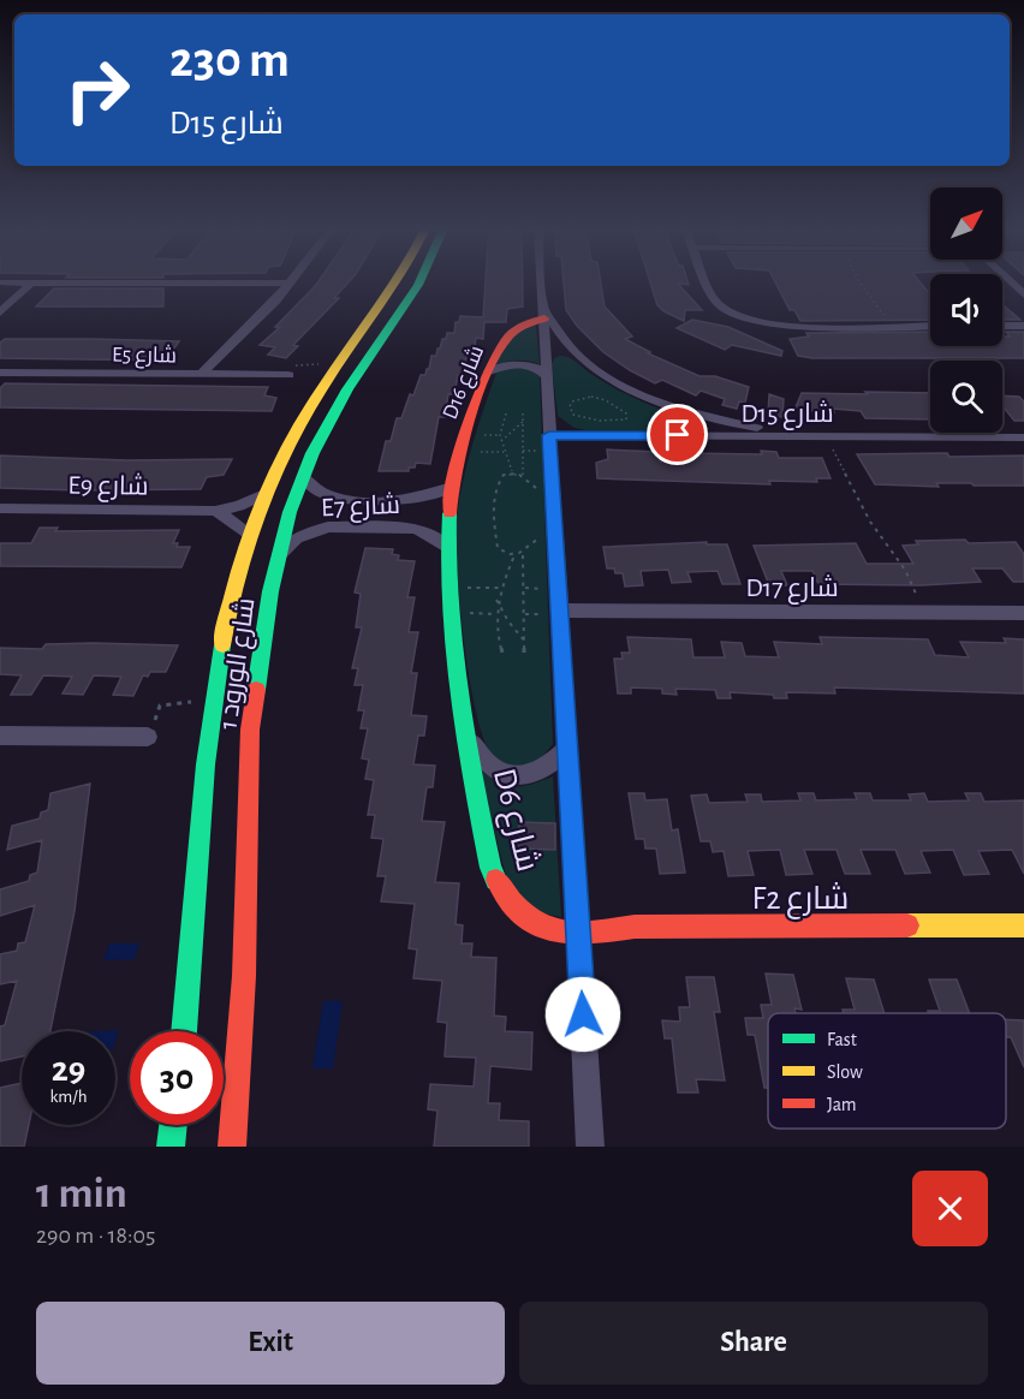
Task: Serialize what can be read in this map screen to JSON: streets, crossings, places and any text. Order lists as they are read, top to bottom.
{
  "streets": {
    "street": [
      "E5 شارع",
      "D16 شارع",
      "D15 شارع",
      "E9 شارع",
      "E7 شارع",
      "D17 شارع",
      "شارع الورود 1",
      "D6 شارع",
      "F2 شارع"
    ]
  },
  "crossings": [
    ["D16 شارع", "E7 شارع"],
    ["D16 شارع", "D6 شارع"],
    ["E9 شارع", "شارع الورود 1"],
    ["E7 شارع", "شارع الورود 1"],
    ["E7 شارع", "D6 شارع"],
    ["D6 شارع", "F2 شارع"]
  ],
  "legend": ["Fast", "Slow", "Jam"],
  "north": "top right",
  "page": {
    "turn": ["230 m", "D15 شارع"],
    "speed": "29 km/h",
    "limit": "30",
    "heading": ["1 min", "290 m · 18:05"],
    "buttons": ["Exit", "Share"]
  }
}
